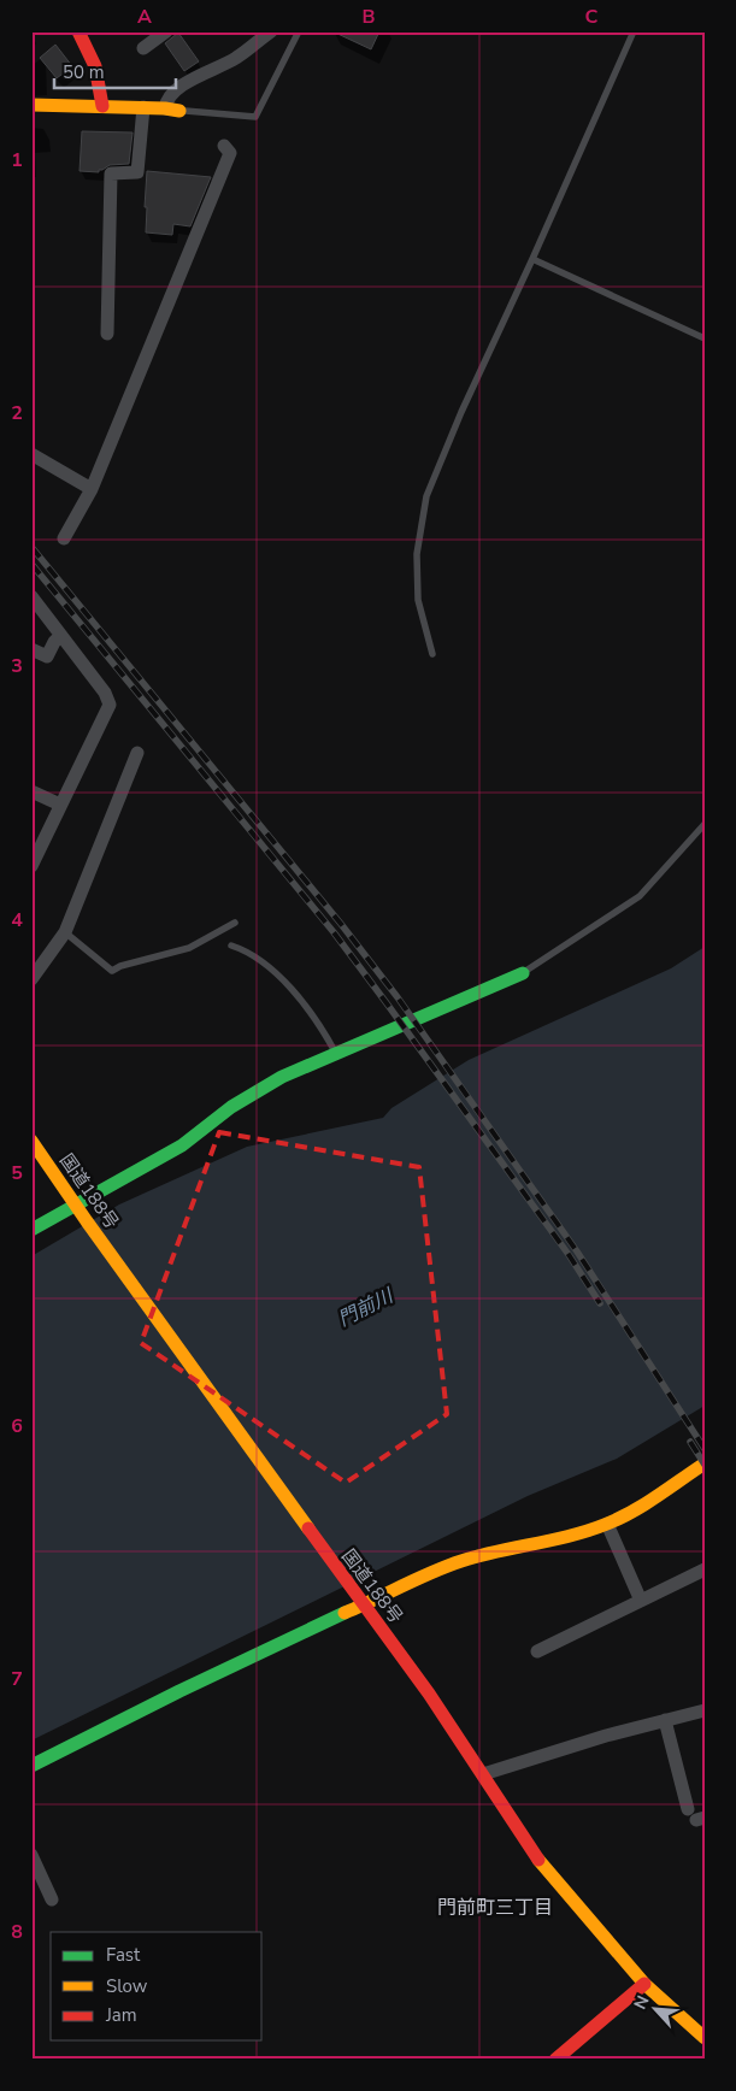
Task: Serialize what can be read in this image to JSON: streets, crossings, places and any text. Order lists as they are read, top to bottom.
{
  "streets": {
    "main road": ["国道188号"]
  },
  "districts": ["門前町三丁目"],
  "water": ["門前川"],
  "legend": ["Fast", "Slow", "Jam"],
  "scale_bar": "50 m",
  "north": "top left",
  "grid": {
    "columns": ["A", "B", "C"],
    "rows": [
      "1",
      "2",
      "3",
      "4",
      "5",
      "6",
      "7",
      "8"
    ]
  }
}
